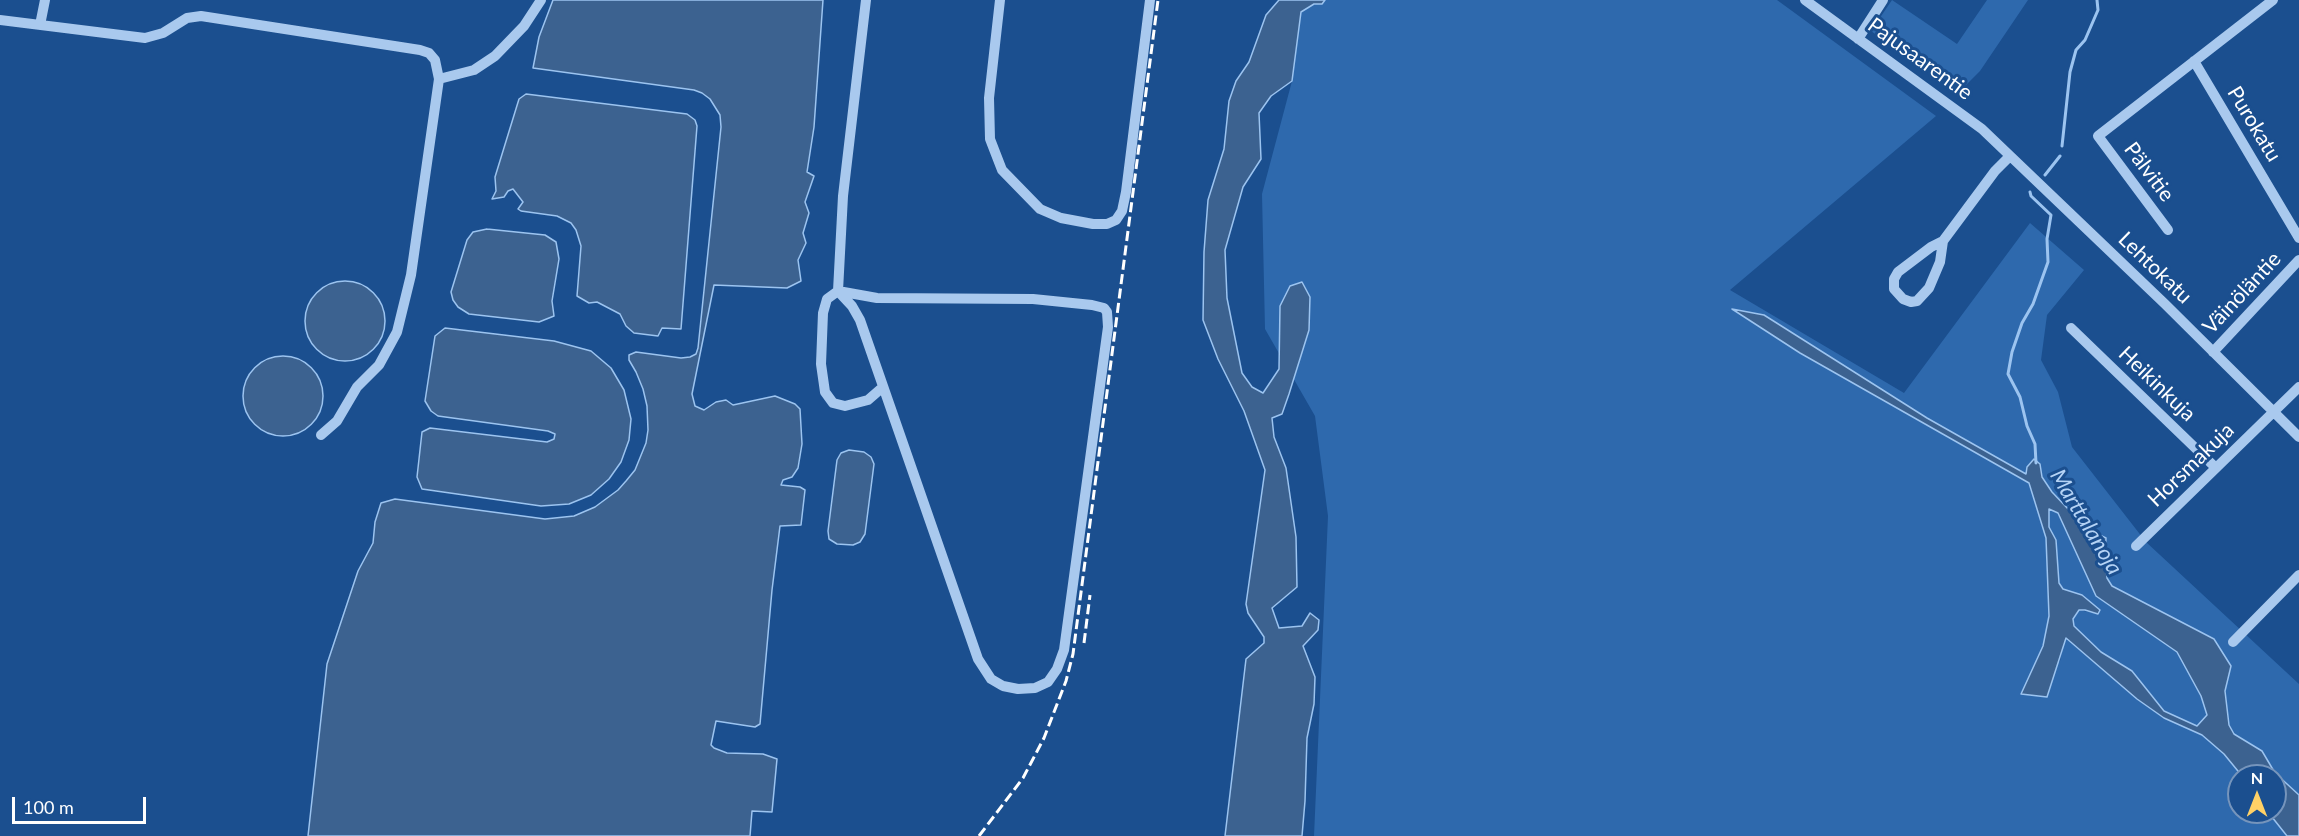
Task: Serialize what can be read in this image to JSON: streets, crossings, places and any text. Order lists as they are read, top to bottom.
{
  "streets": {
    "street": [
      "Pajusaarentie",
      "Purokatu",
      "Pälvitie",
      "Lehtokatu",
      "Väinöläntie",
      "Heikinkuja",
      "Horsmakuja"
    ]
  },
  "crossings": [
    ["Pajusaarentie", "Lehtokatu"],
    ["Purokatu", "Pälvitie"],
    ["Lehtokatu", "Väinöläntie"],
    ["Lehtokatu", "Horsmakuja"],
    ["Heikinkuja", "Horsmakuja"]
  ],
  "water": ["Marttalanoja"],
  "scale_bar": "100 m",
  "north": "top"
}
